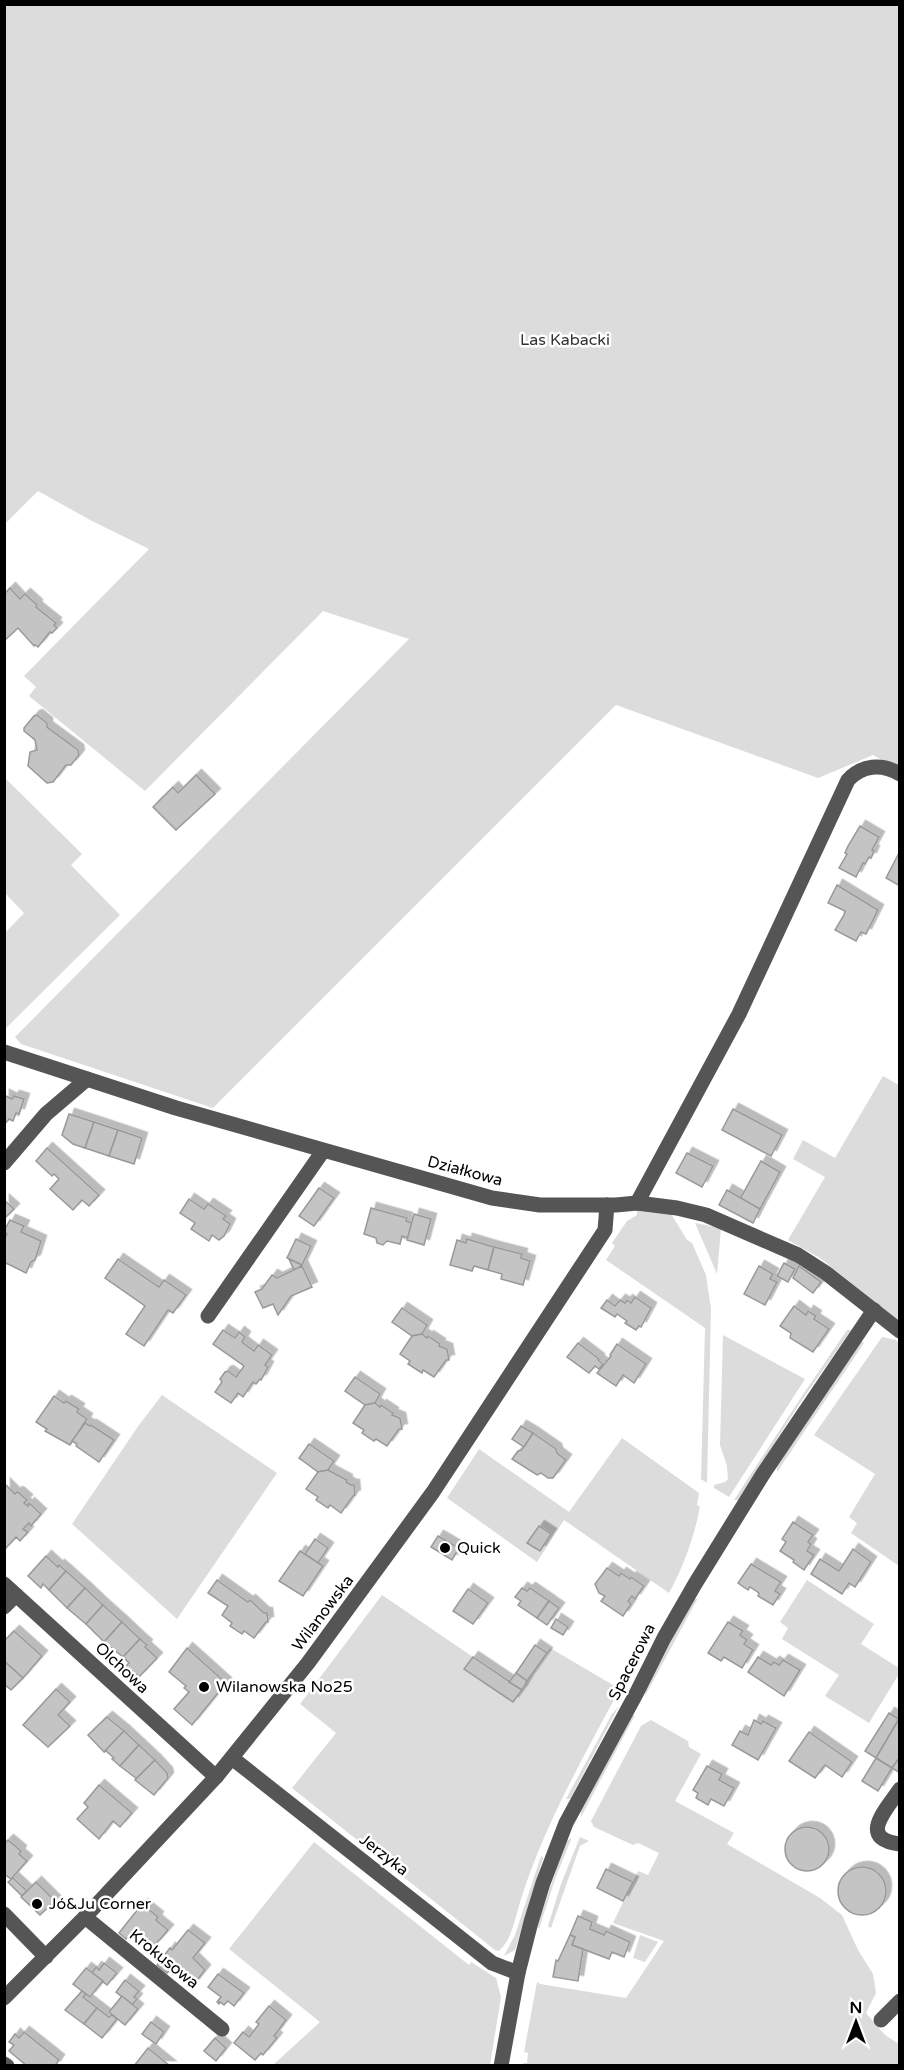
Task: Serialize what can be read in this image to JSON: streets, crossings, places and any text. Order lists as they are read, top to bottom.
{
  "streets": {
    "street": [
      "Działkowa",
      "Wilanowska",
      "Spacerowa",
      "Olchowa",
      "Jerzyka",
      "Krokusowa"
    ]
  },
  "crossings": [
    ["Działkowa", "Wilanowska"],
    ["Działkowa", "Spacerowa"],
    ["Wilanowska", "Olchowa"],
    ["Wilanowska", "Jerzyka"],
    ["Wilanowska", "Krokusowa"],
    ["Spacerowa", "Jerzyka"]
  ],
  "parks": ["Las Kabacki"],
  "places": ["Quick", "Wilanowska No25", "Jó&Ju Corner"],
  "north": "top"
}
